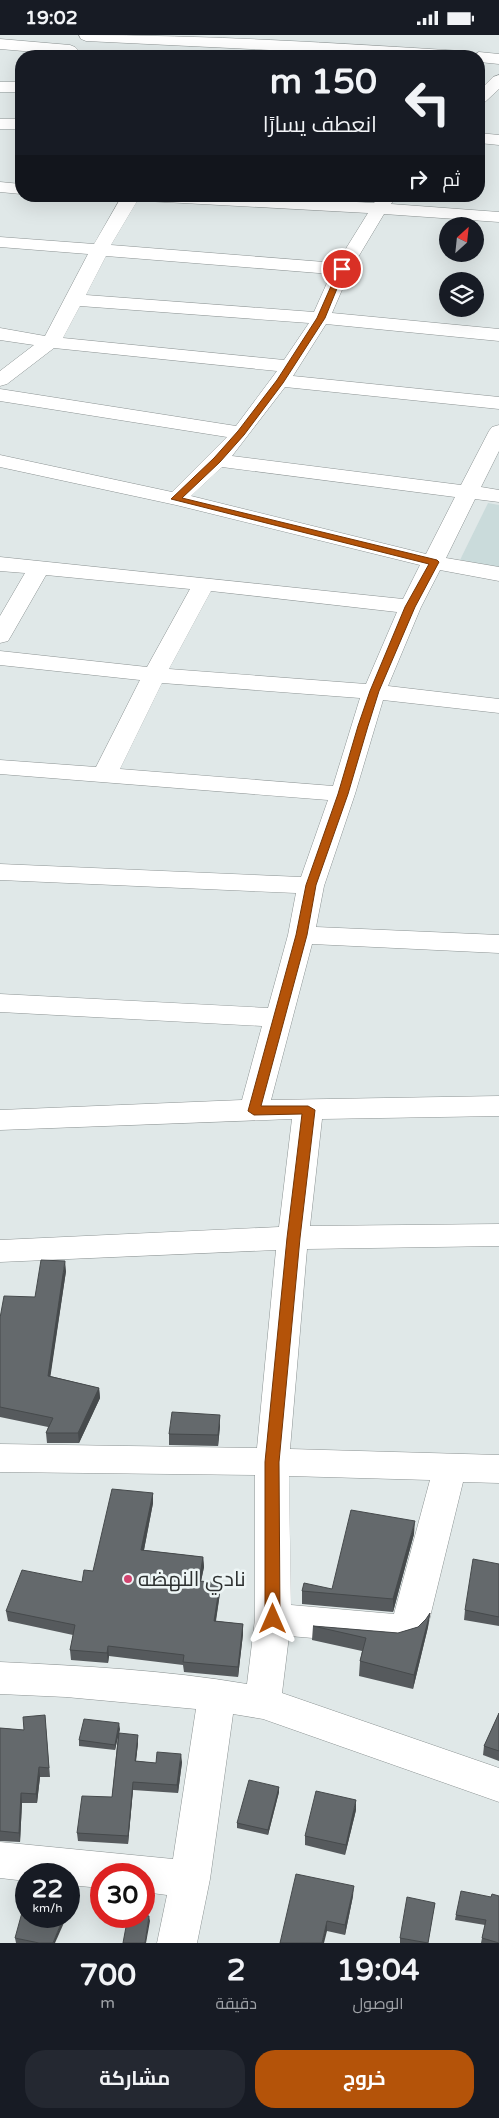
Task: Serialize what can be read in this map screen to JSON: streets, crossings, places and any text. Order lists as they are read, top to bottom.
{
  "places": ["نادي النهضه"],
  "north": "top right",
  "page": {
    "status": "19:02",
    "turn": ["150 m", "انعطف يسارًا"],
    "then": "ثم",
    "speed": "22 km/h",
    "limit": "30",
    "eta": [
      "19:04",
      "الوصول",
      "2",
      "دقيقة",
      "700",
      "m"
    ],
    "buttons": ["خروج", "مشاركة"]
  }
}
